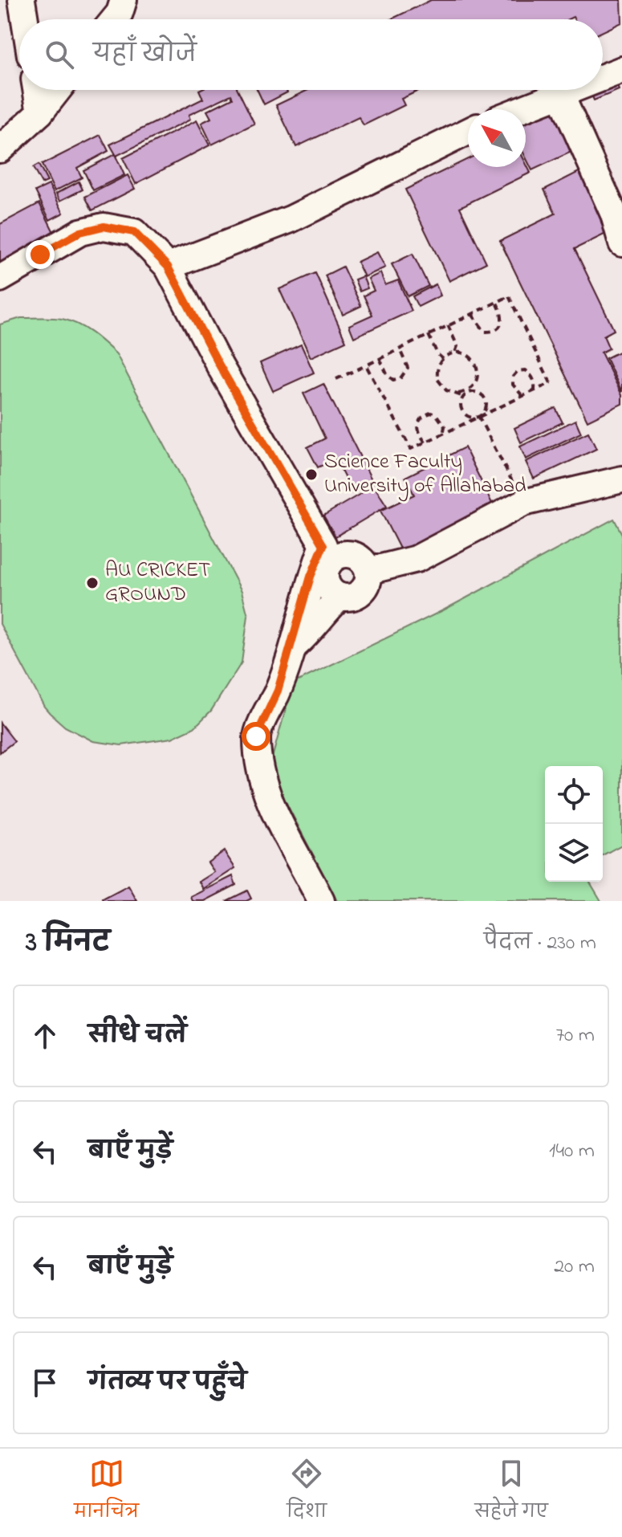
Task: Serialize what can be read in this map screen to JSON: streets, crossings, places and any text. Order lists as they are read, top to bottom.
{
  "places": ["Science Faculty University of Allahabad", "AU CRICKET GROUND"],
  "north": "top left",
  "page": {
    "search": "यहाँ खोजें",
    "heading": ["3 मिनट", "पैदल · 230 m"],
    "list": [
      ["सीधे चलें", "70 m"],
      ["बाएँ मुड़ें", "140 m"],
      ["बाएँ मुड़ें", "20 m"],
      "गंतव्य पर पहुँचे"
    ],
    "nav": ["मानचित्र", "दिशा", "सहेजे गए"]
  }
}
